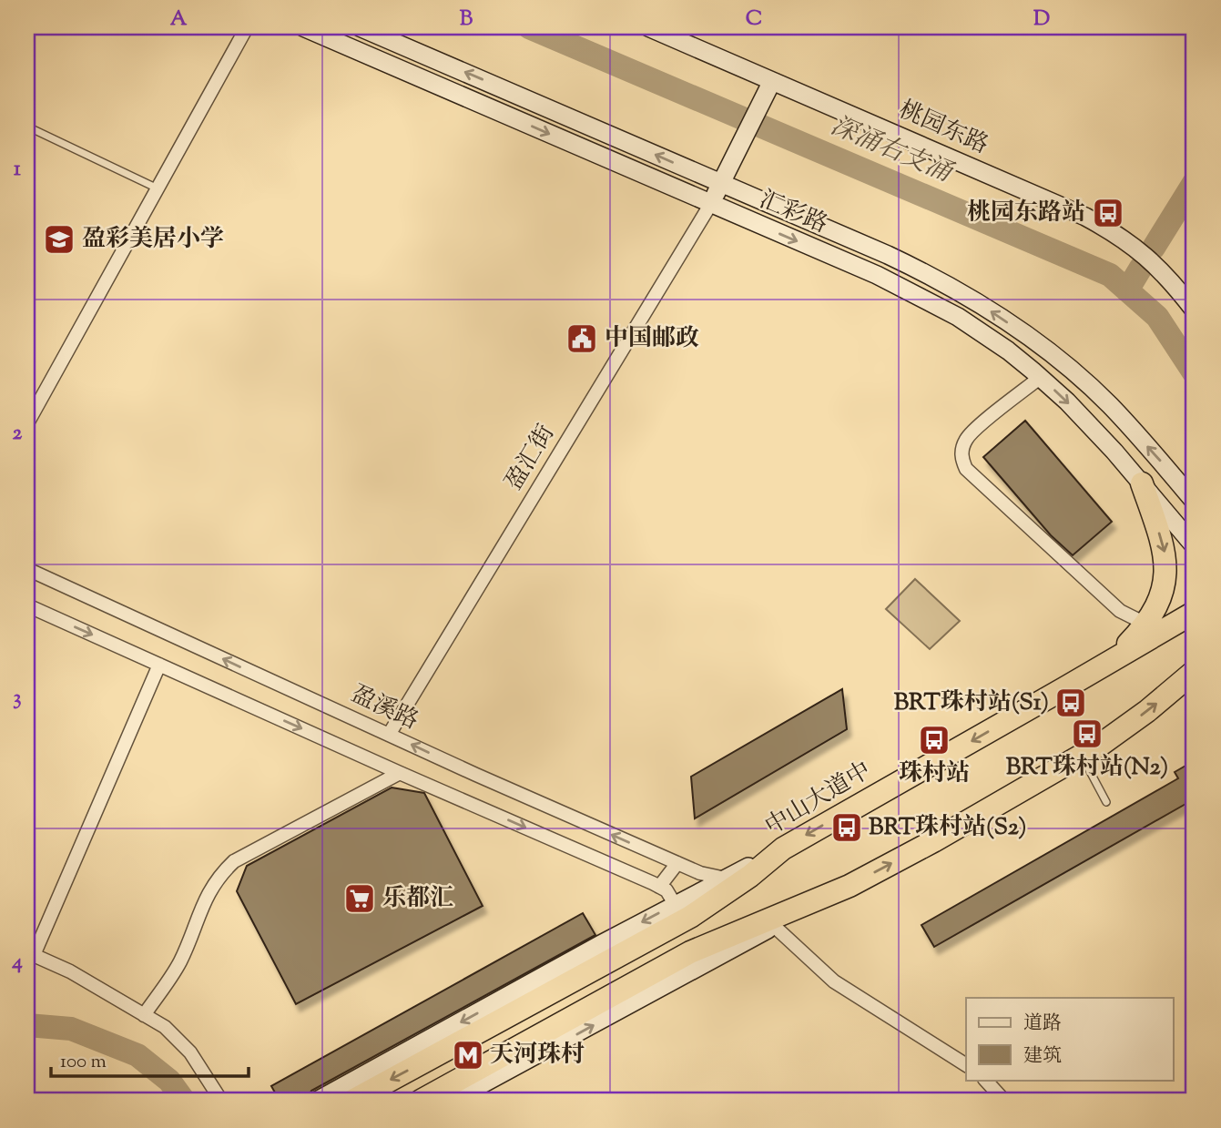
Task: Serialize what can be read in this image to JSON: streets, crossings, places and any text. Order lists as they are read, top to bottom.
{
  "streets": {
    "highway": ["中山大道中"],
    "street": [
      "桃园东路",
      "汇彩路",
      "盈汇街",
      "盈溪路"
    ]
  },
  "crossings": [
    ["汇彩路", "盈汇街"],
    ["盈汇街", "盈溪路"]
  ],
  "water": ["深涌右支涌"],
  "places": {
    "bus stop": [
      "桃园东路站",
      "BRT珠村站(S1)",
      "BRT珠村站(N2)",
      "珠村站",
      "BRT珠村站(S2)"
    ],
    "school or university": ["盈彩美居小学"],
    "public building": ["中国邮政"],
    "supermarket": ["乐都汇"],
    "metro station": ["天河珠村"]
  },
  "legend": ["道路", "建筑"],
  "scale_bar": "100 m",
  "grid": {
    "columns": [
      "A",
      "B",
      "C",
      "D"
    ],
    "rows": [
      "1",
      "2",
      "3",
      "4"
    ]
  }
}
